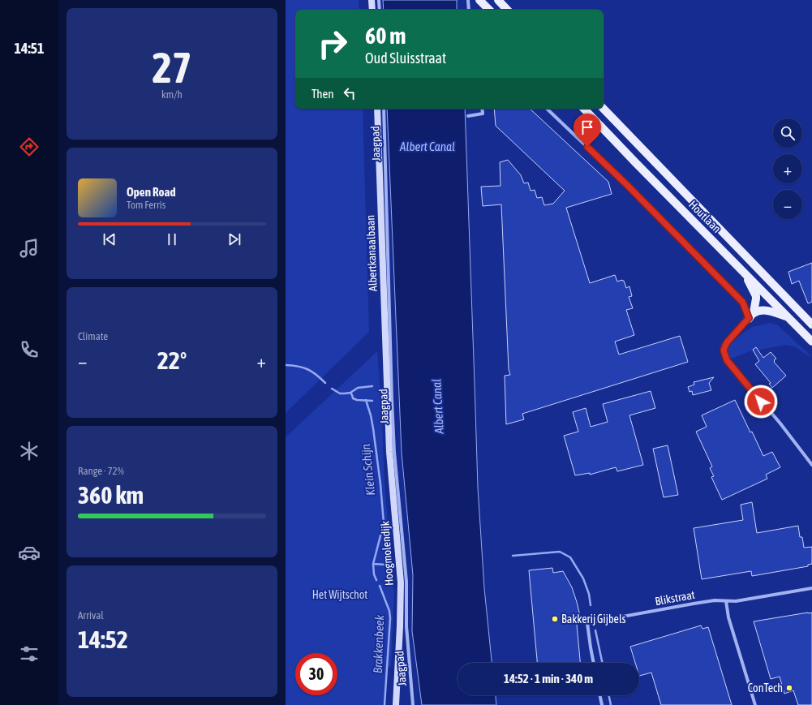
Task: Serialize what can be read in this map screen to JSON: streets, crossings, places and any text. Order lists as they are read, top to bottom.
{
  "streets": {
    "main road": ["Houtlaan"],
    "street": [
      "Jaagpad",
      "Albertkanaalbaan",
      "Hoogmolendijk",
      "Blikstraat"
    ]
  },
  "crossings": [
    ["Albertkanaalbaan", "Hoogmolendijk"]
  ],
  "water": ["Albert Canal", "Klein Schijn", "Brakkenbeek"],
  "parks": ["Het Wijtschot"],
  "places": ["Bakkerij Gijbels", "ConTech"],
  "page": {
    "tabs": "14:51",
    "tile": [
      ["27", "km/h"],
      "Climate",
      ["Range · 72%", "360 km"],
      ["Arrival", "14:52"]
    ],
    "turn": ["60 m", "Oud Sluisstraat"],
    "then": "Then",
    "map_buttons": ["+", "−"],
    "song": ["Open Road", "Tom Ferris"],
    "heat": ["−", "22°", "+"],
    "limit": "30",
    "trip": "14:52 · 1 min · 340 m"
  }
}
